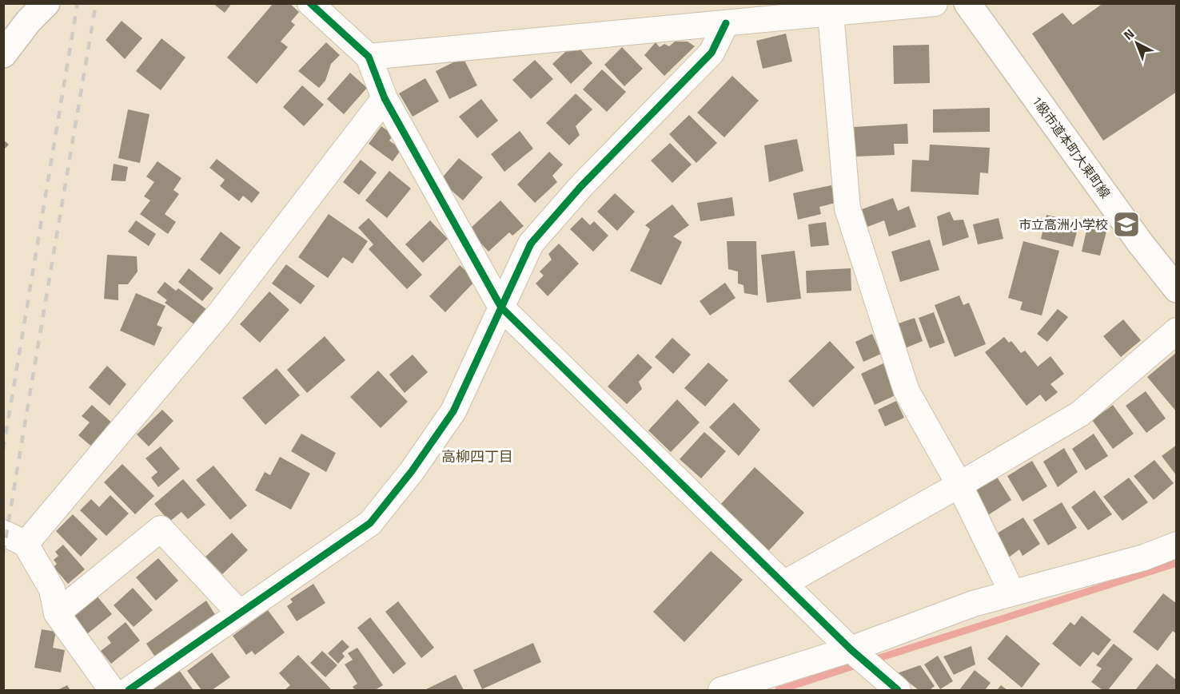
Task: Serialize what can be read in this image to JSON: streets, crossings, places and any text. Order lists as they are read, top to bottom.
{
  "streets": {
    "street": ["1級市道本町大東町線"]
  },
  "districts": ["高柳四丁目"],
  "places": {
    "school or university": ["市立高洲小学校"]
  },
  "north": "top left"
}
